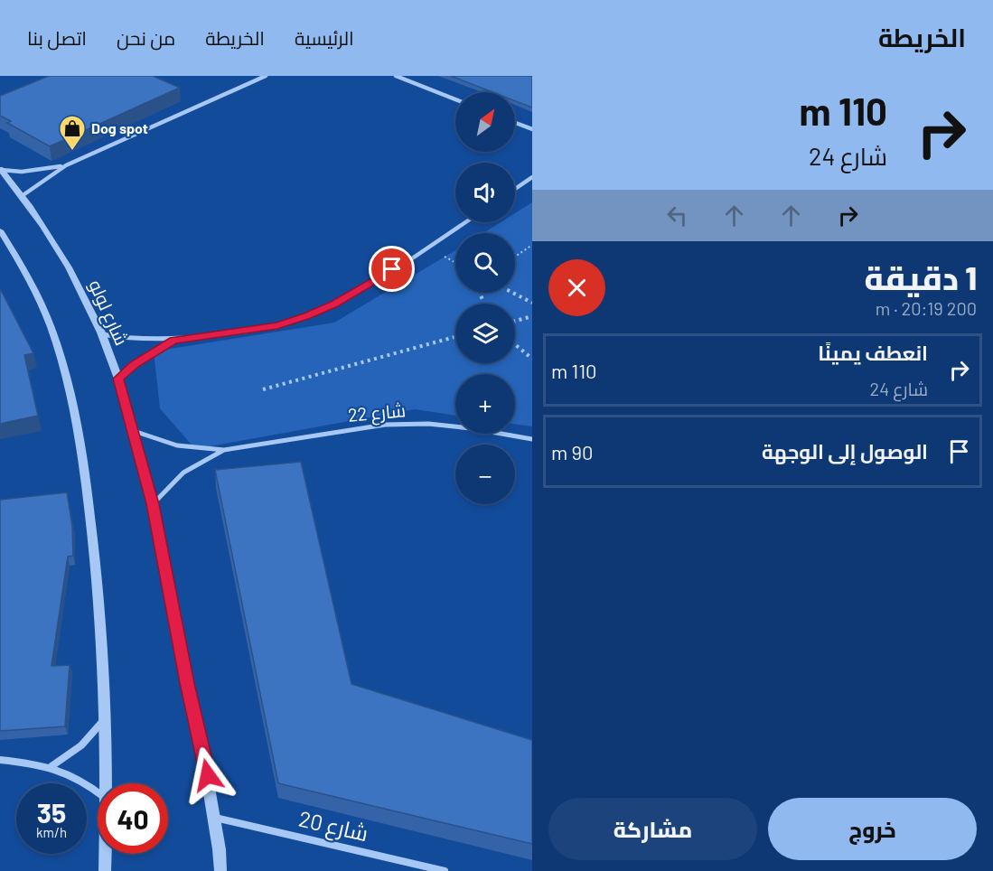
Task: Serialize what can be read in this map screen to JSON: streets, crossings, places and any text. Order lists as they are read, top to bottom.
{
  "streets": {
    "street": ["شارع لولو", "شارع 22", "شارع 20"]
  },
  "crossings": [
    ["شارع لولو", "شارع 22"],
    ["شارع لولو", "شارع 20"]
  ],
  "places": {
    "shop": ["Dog spot"]
  },
  "north": "top right",
  "page": {
    "header": "الخريطة",
    "nav": [
      "الرئيسية",
      "الخريطة",
      "من نحن",
      "اتصل بنا"
    ],
    "turn": ["110 m", "شارع 24"],
    "map_buttons": ["+", "−"],
    "heading": ["1 دقيقة", "200 m · 20:19"],
    "list": [
      {
        "name": "انعطف يمينًا",
        "note": "شارع 24",
        "value": "110 m"
      },
      {
        "name": "الوصول إلى الوجهة",
        "value": "90 m"
      }
    ],
    "speed": "35 km/h",
    "limit": "40",
    "buttons": ["خروج", "مشاركة"]
  }
}
